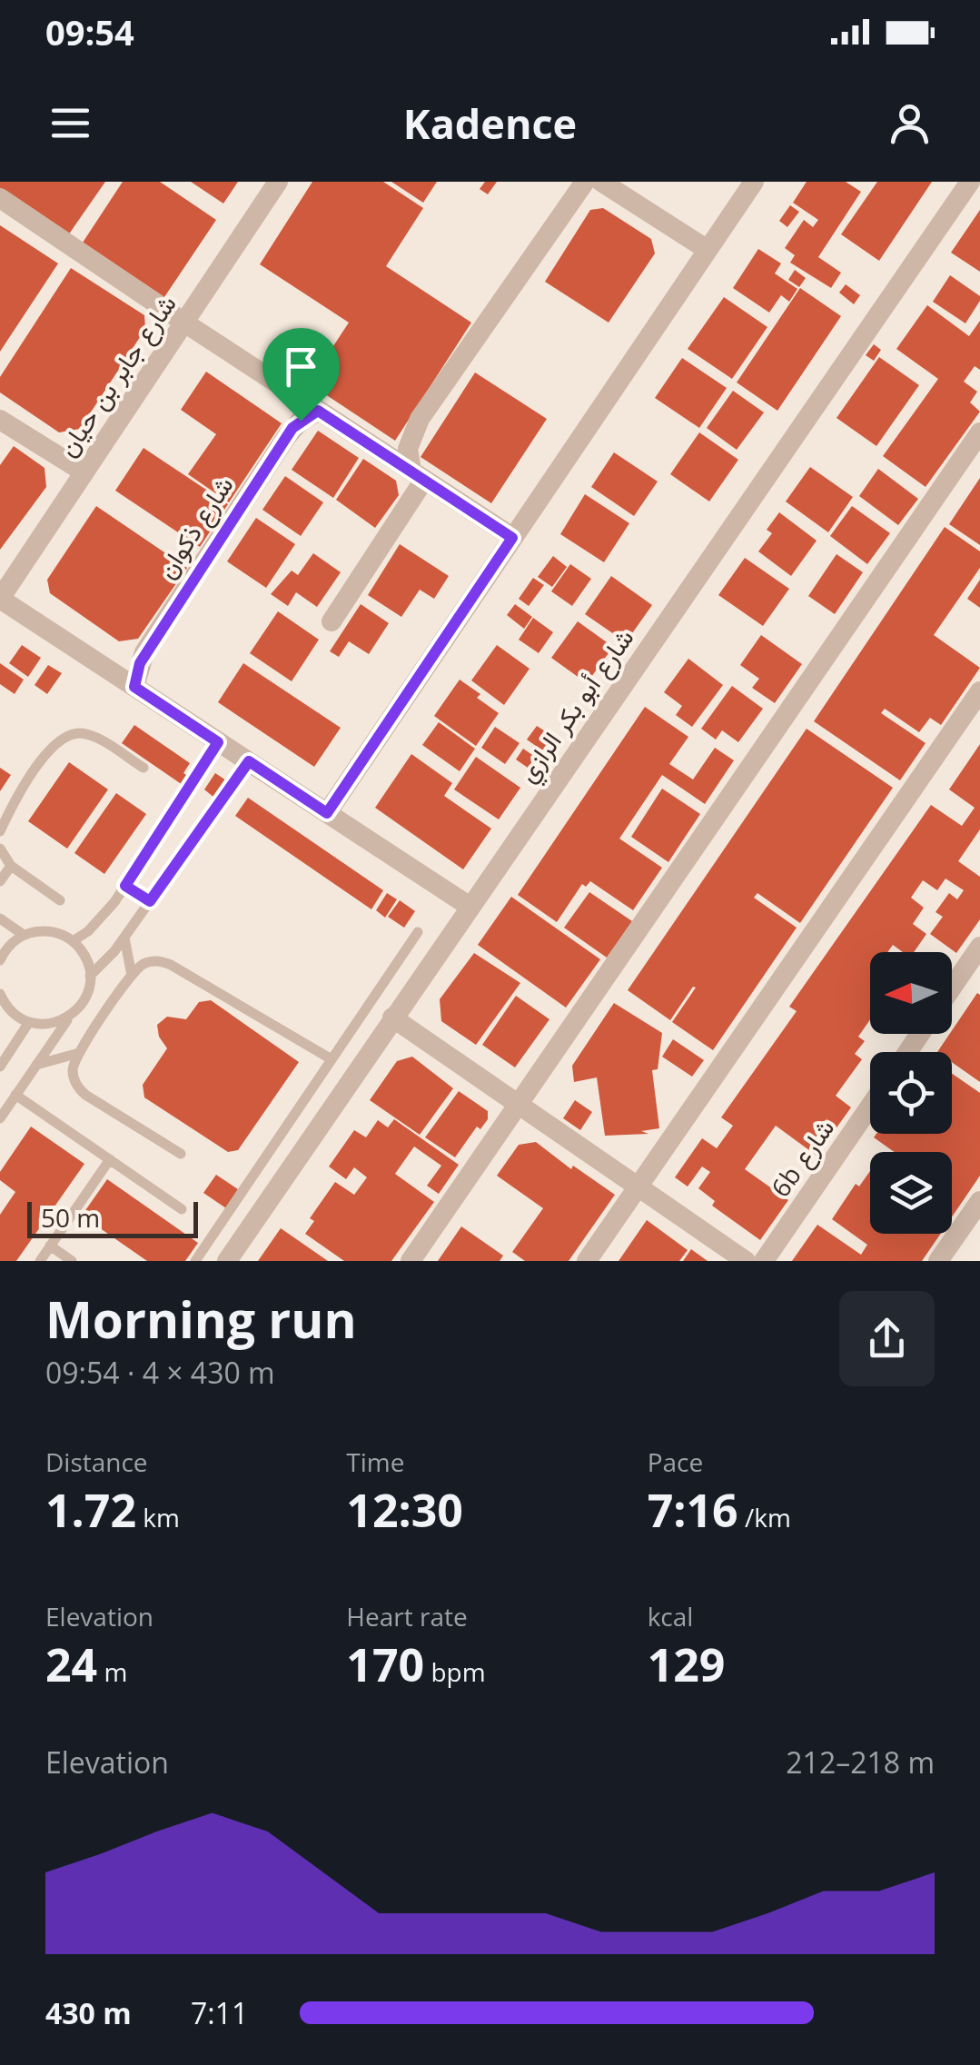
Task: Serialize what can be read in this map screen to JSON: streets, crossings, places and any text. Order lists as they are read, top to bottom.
{
  "streets": {
    "street": [
      "شارع جابر بن حيان",
      "شارع ذكوان",
      "شارع أبو بكر الرازي",
      "6b شارع"
    ]
  },
  "scale_bar": "50 m",
  "north": "left",
  "page": {
    "status": "09:54",
    "header": "Kadence",
    "scale": "50 m",
    "heading": ["Morning run", "09:54 · 4 × 430 m"],
    "stats": [
      ["Distance", "1.72 km"],
      ["Time", "12:30"],
      ["Pace", "7:16 /km"],
      ["Elevation", "24 m"],
      ["Heart rate", "170 bpm"],
      ["kcal", "129"]
    ],
    "chart": ["Elevation", "212–218 m"],
    "list": [
      {
        "name": "430 m",
        "note": "7:11"
      }
    ]
  }
}
